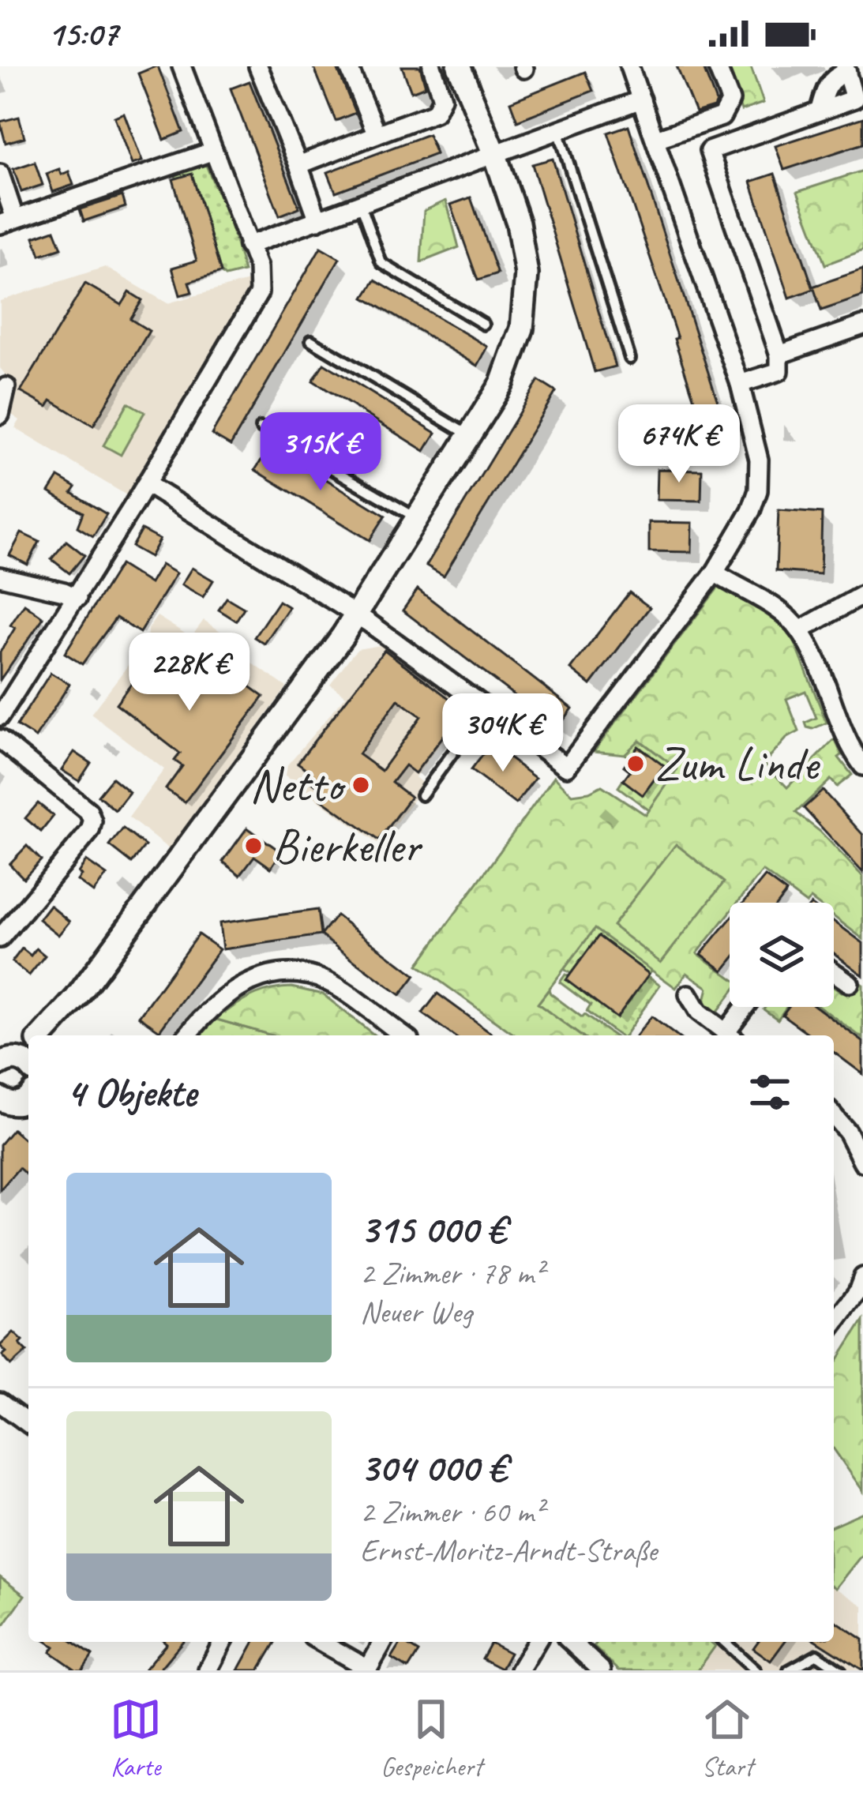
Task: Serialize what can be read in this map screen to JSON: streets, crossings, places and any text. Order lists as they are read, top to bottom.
{
  "places": ["Zum Linde", "Netto", "Bierkeller"],
  "page": {
    "status": "15:07",
    "price": [
      "674K €",
      "315K €",
      "228K €",
      "304K €"
    ],
    "heading": "4 Objekte",
    "list": [
      {
        "name": "315 000 €",
        "note": "2 Zimmer · 78 m² · Neuer Weg"
      },
      {
        "name": "304 000 €",
        "note": "2 Zimmer · 60 m² · Ernst-Moritz-Arndt-Straße"
      }
    ],
    "tabs": ["Karte", "Gespeichert", "Start"]
  }
}
